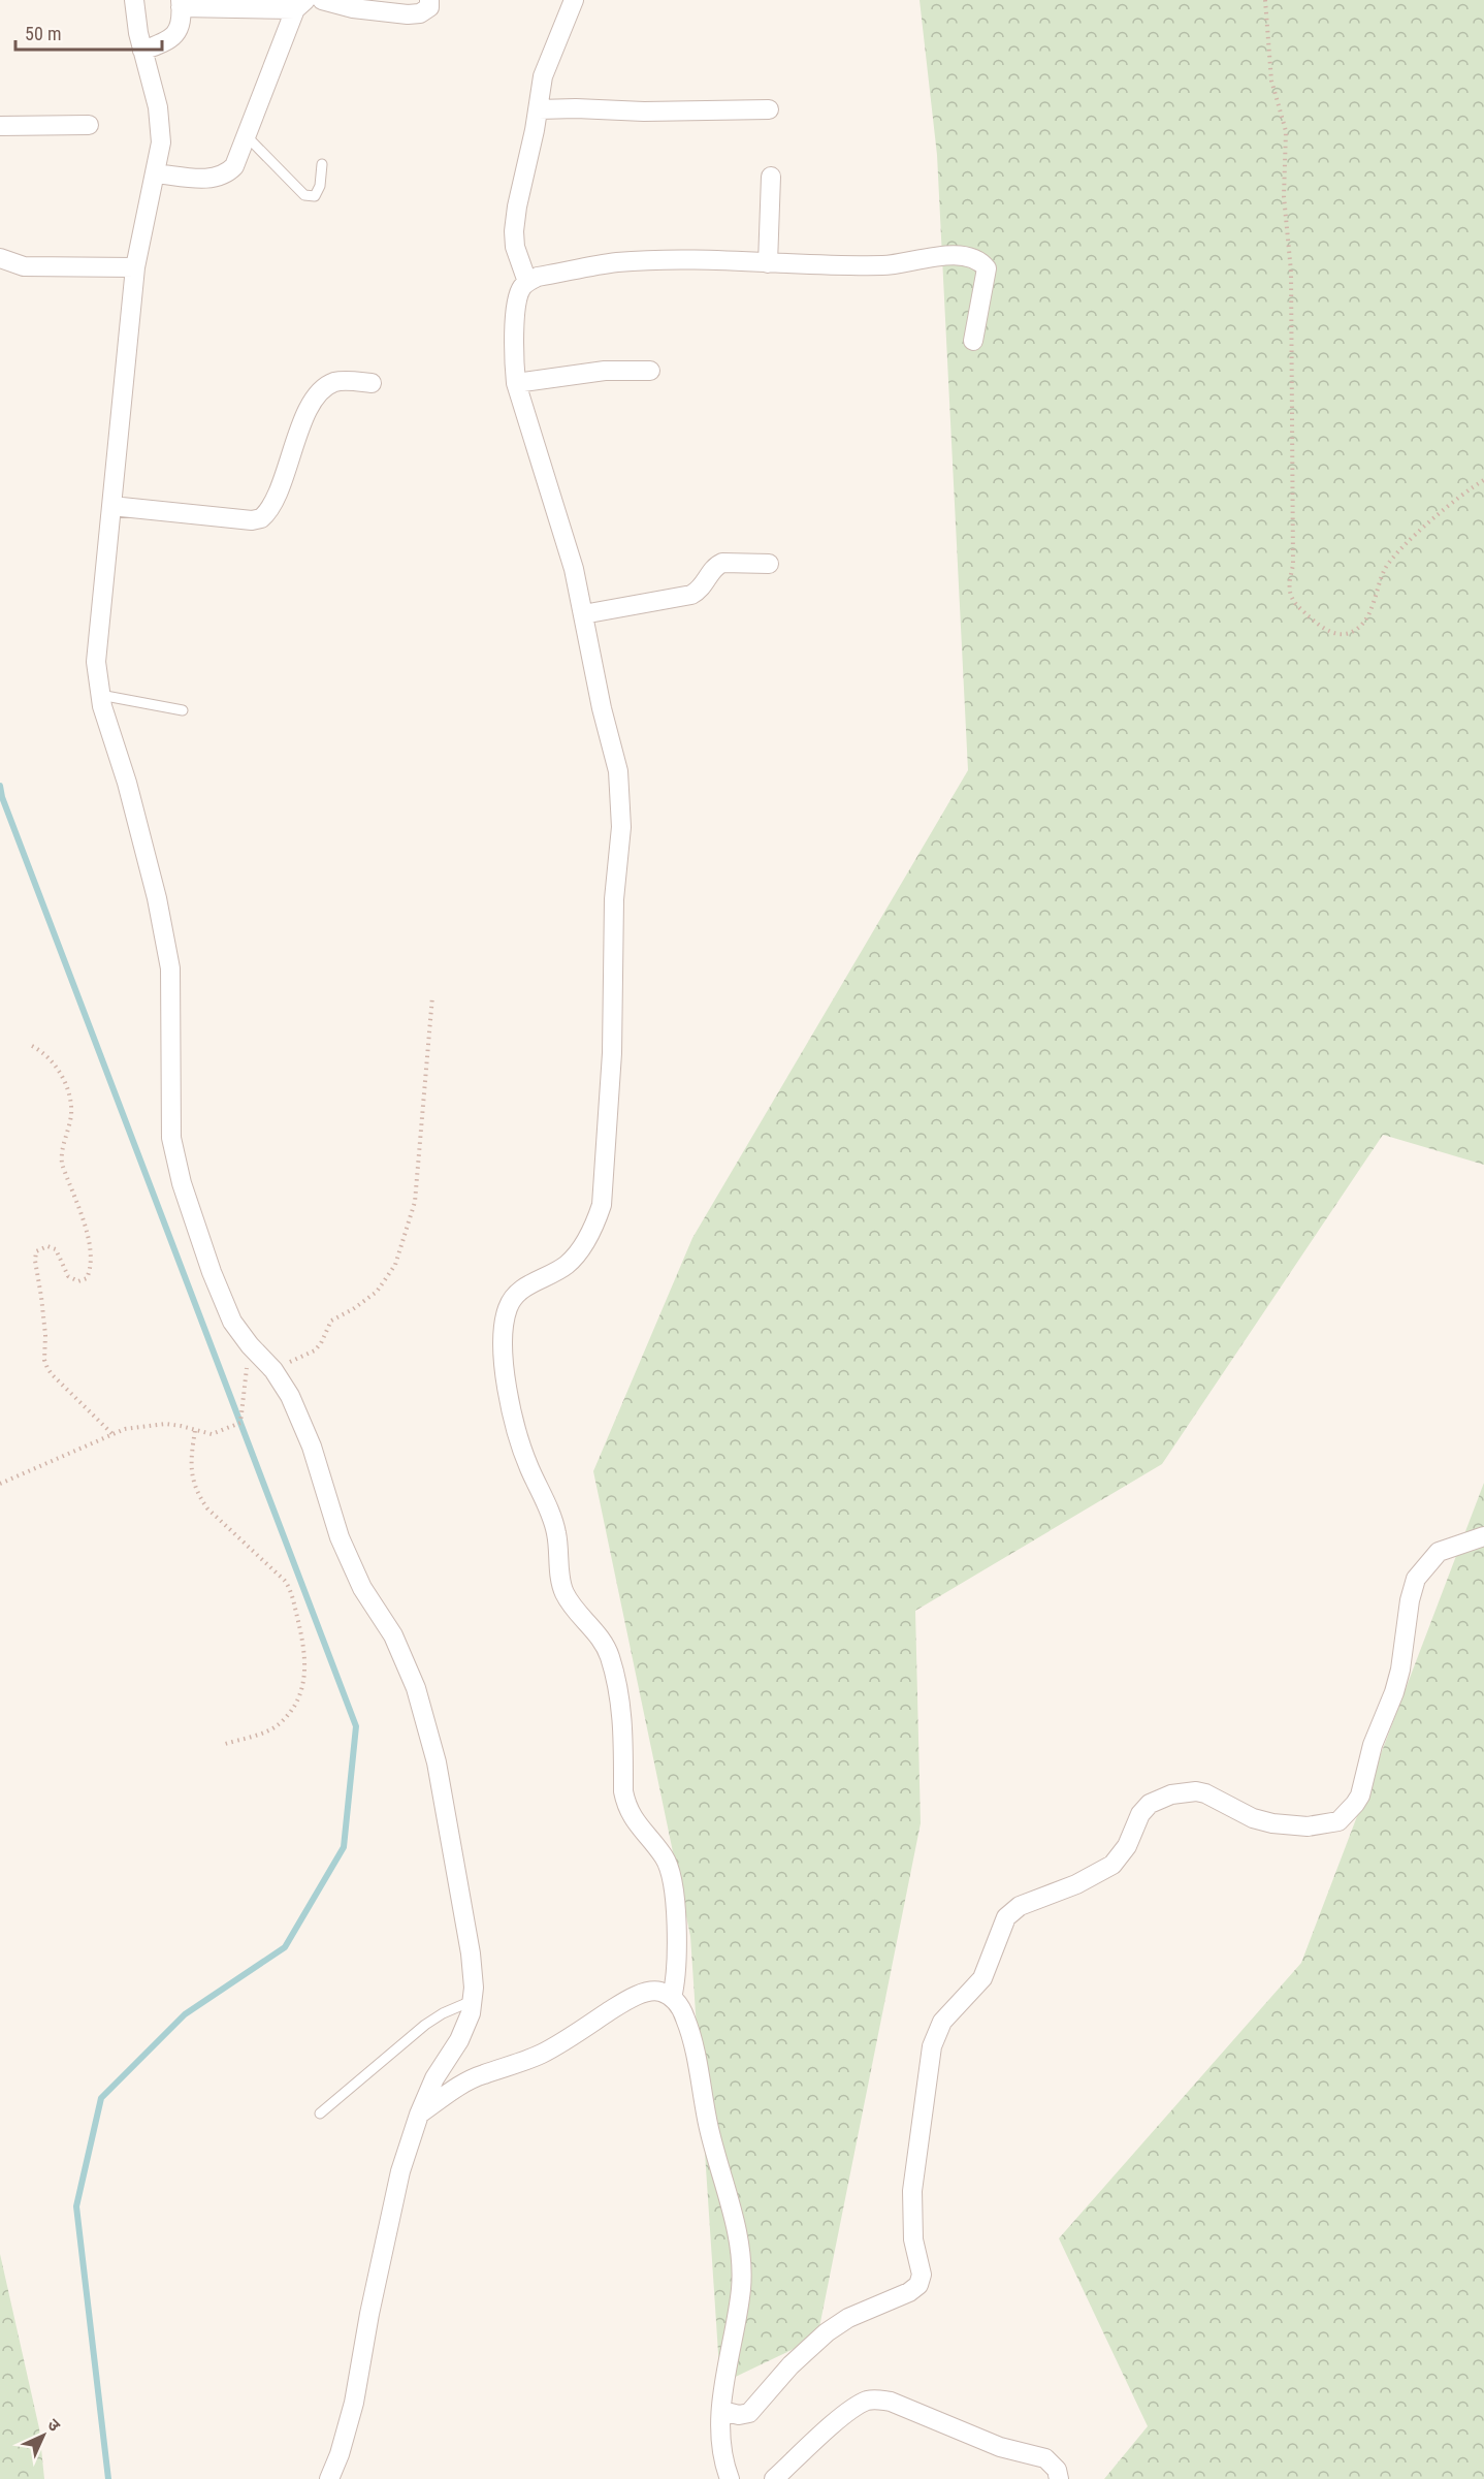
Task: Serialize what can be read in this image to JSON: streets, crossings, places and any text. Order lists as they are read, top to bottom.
{
  "scale_bar": "50 m",
  "north": "top right"
}
